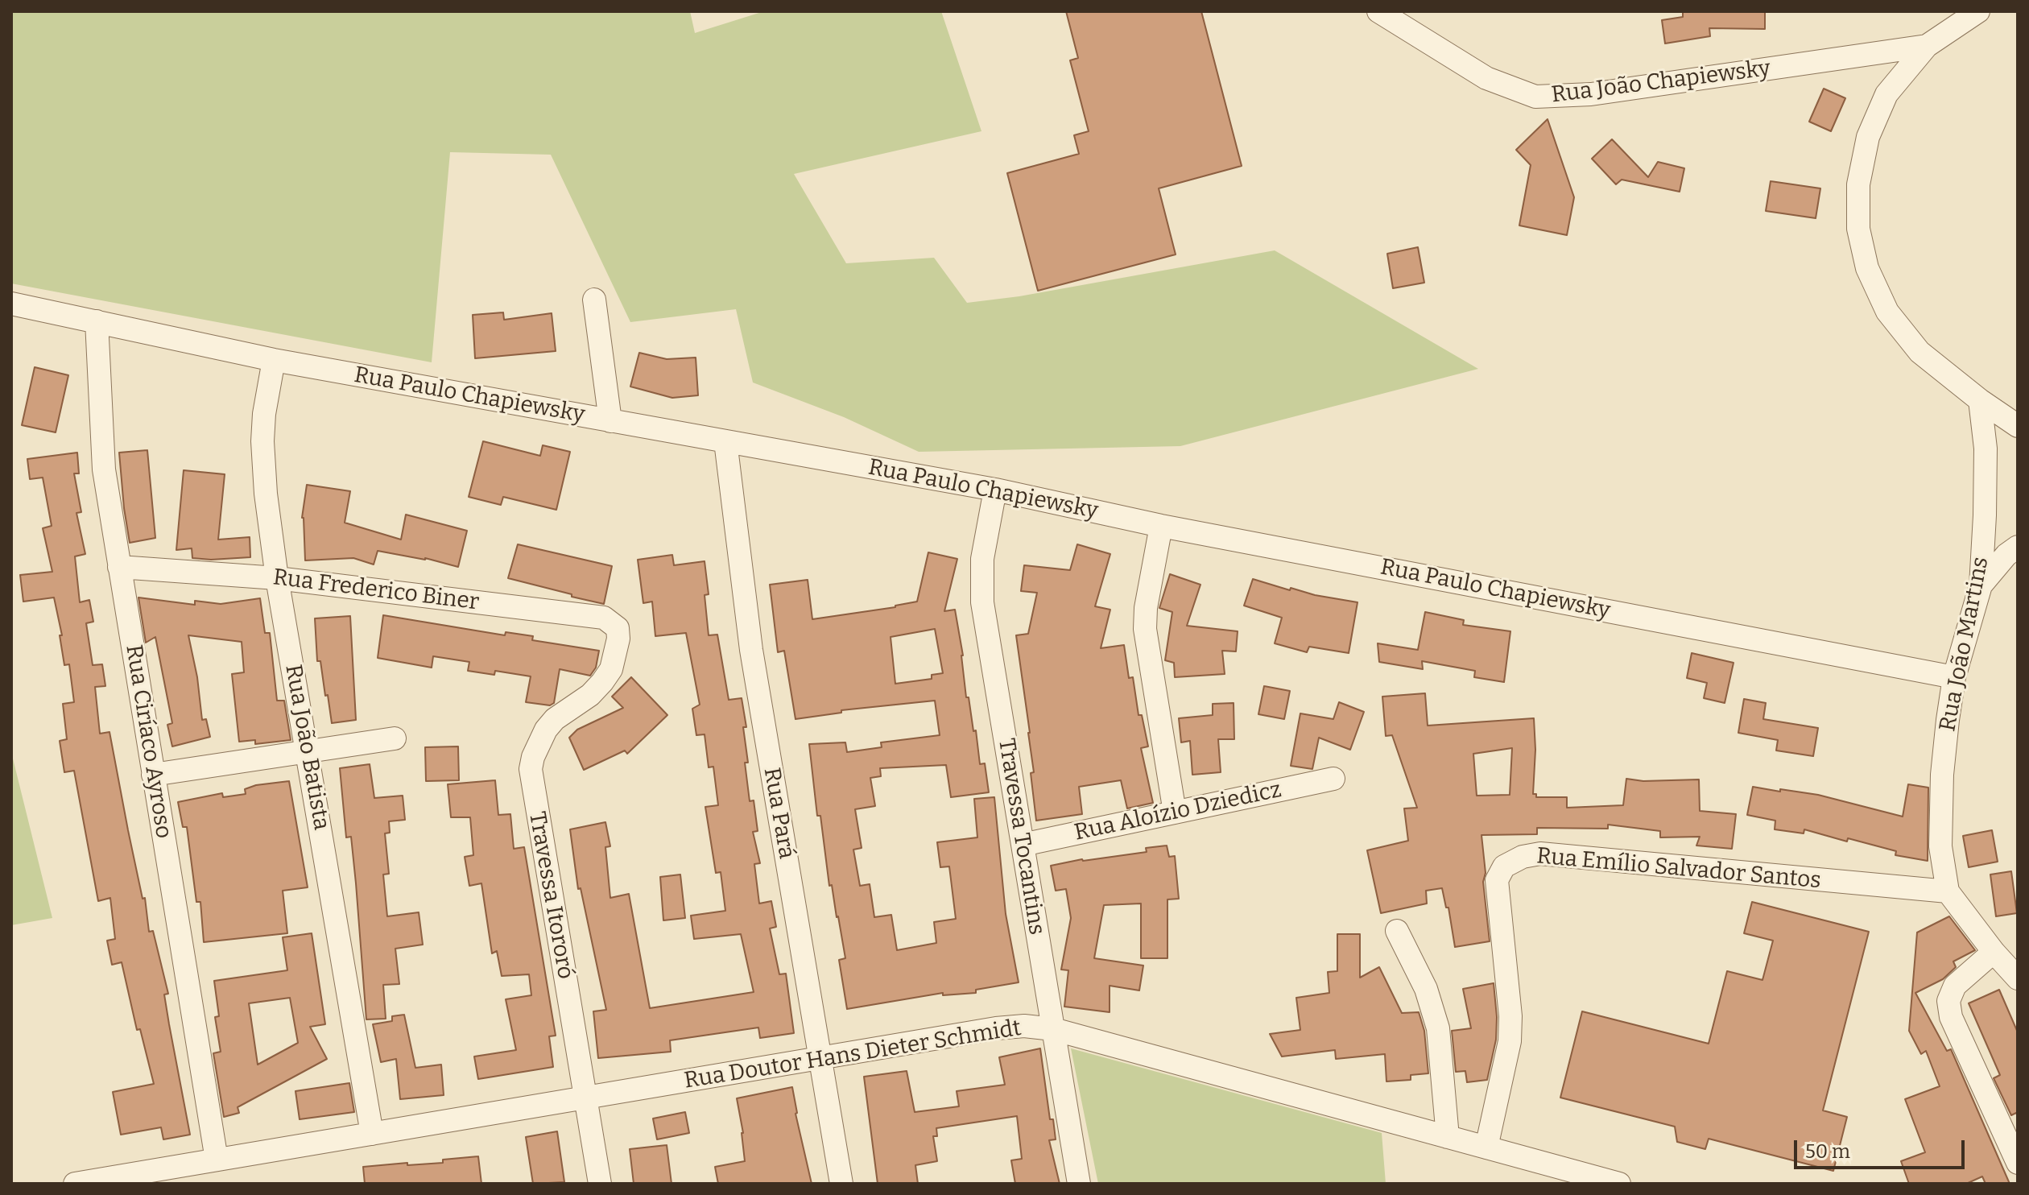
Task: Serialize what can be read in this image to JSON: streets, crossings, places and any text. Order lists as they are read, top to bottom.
{
  "streets": {
    "street": [
      "Rua João Chapiewsky",
      "Rua Paulo Chapiewsky",
      "Rua Frederico Biner",
      "Rua João Martins",
      "Rua Ciríaco Ayroso",
      "Rua João Batista",
      "Rua Aloízio Dziedicz",
      "Rua Pará",
      "Travessa Tocantins",
      "Rua Emílio Salvador Santos",
      "Travessa Itororó",
      "Rua Doutor Hans Dieter Schmidt"
    ]
  },
  "crossings": [
    ["Rua Paulo Chapiewsky", "Rua João Martins"],
    ["Rua Paulo Chapiewsky", "Rua Ciríaco Ayroso"],
    ["Rua Paulo Chapiewsky", "Rua João Batista"],
    ["Rua Paulo Chapiewsky", "Rua Pará"],
    ["Rua Paulo Chapiewsky", "Travessa Tocantins"],
    ["Rua Frederico Biner", "Rua Ciríaco Ayroso"],
    ["Rua Frederico Biner", "Rua João Batista"],
    ["Rua Frederico Biner", "Travessa Itororó"],
    ["Rua João Martins", "Rua Emílio Salvador Santos"],
    ["Rua Ciríaco Ayroso", "Rua Doutor Hans Dieter Schmidt"],
    ["Rua João Batista", "Rua Doutor Hans Dieter Schmidt"],
    ["Rua Aloízio Dziedicz", "Travessa Tocantins"],
    ["Rua Pará", "Rua Doutor Hans Dieter Schmidt"],
    ["Travessa Tocantins", "Rua Doutor Hans Dieter Schmidt"],
    ["Rua Emílio Salvador Santos", "Rua Doutor Hans Dieter Schmidt"],
    ["Travessa Itororó", "Rua Doutor Hans Dieter Schmidt"]
  ],
  "scale_bar": "50 m"
}
